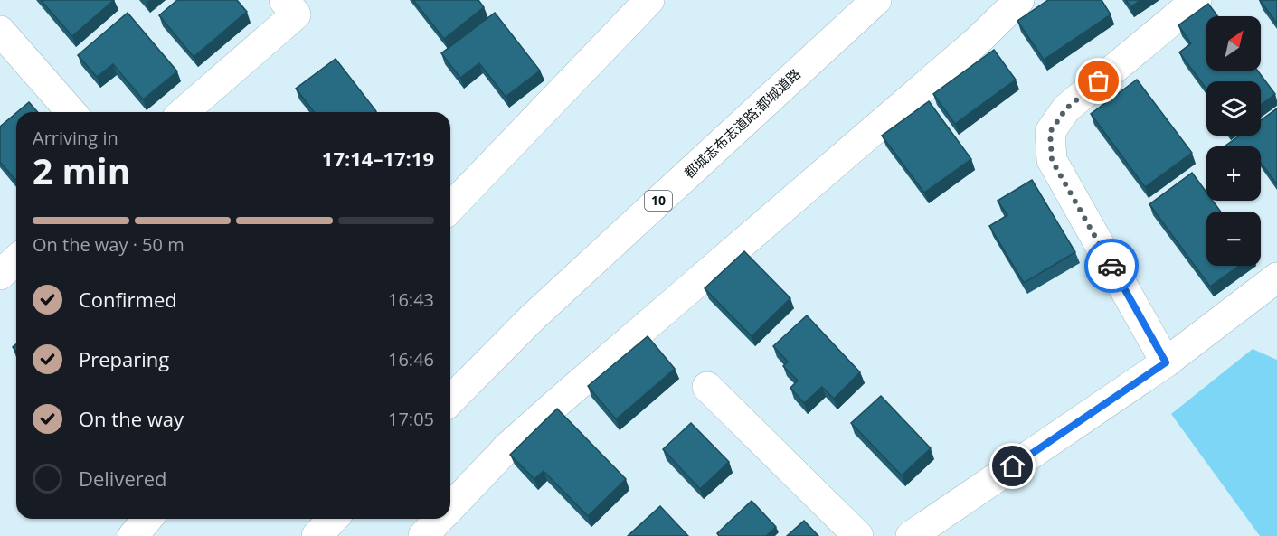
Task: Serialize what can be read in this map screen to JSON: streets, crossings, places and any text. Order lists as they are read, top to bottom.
{
  "streets": {
    "main road": ["都城志布志道路;都城道路", "10"]
  },
  "north": "top right",
  "page": {
    "map_buttons": ["+", "−"],
    "heading": ["2 min", "Arriving in", "17:14–17:19"],
    "bar": "On the way · 50 m",
    "list": [
      ["Confirmed", "16:43"],
      ["Preparing", "16:46"],
      ["On the way", "17:05"],
      "Delivered"
    ]
  }
}
